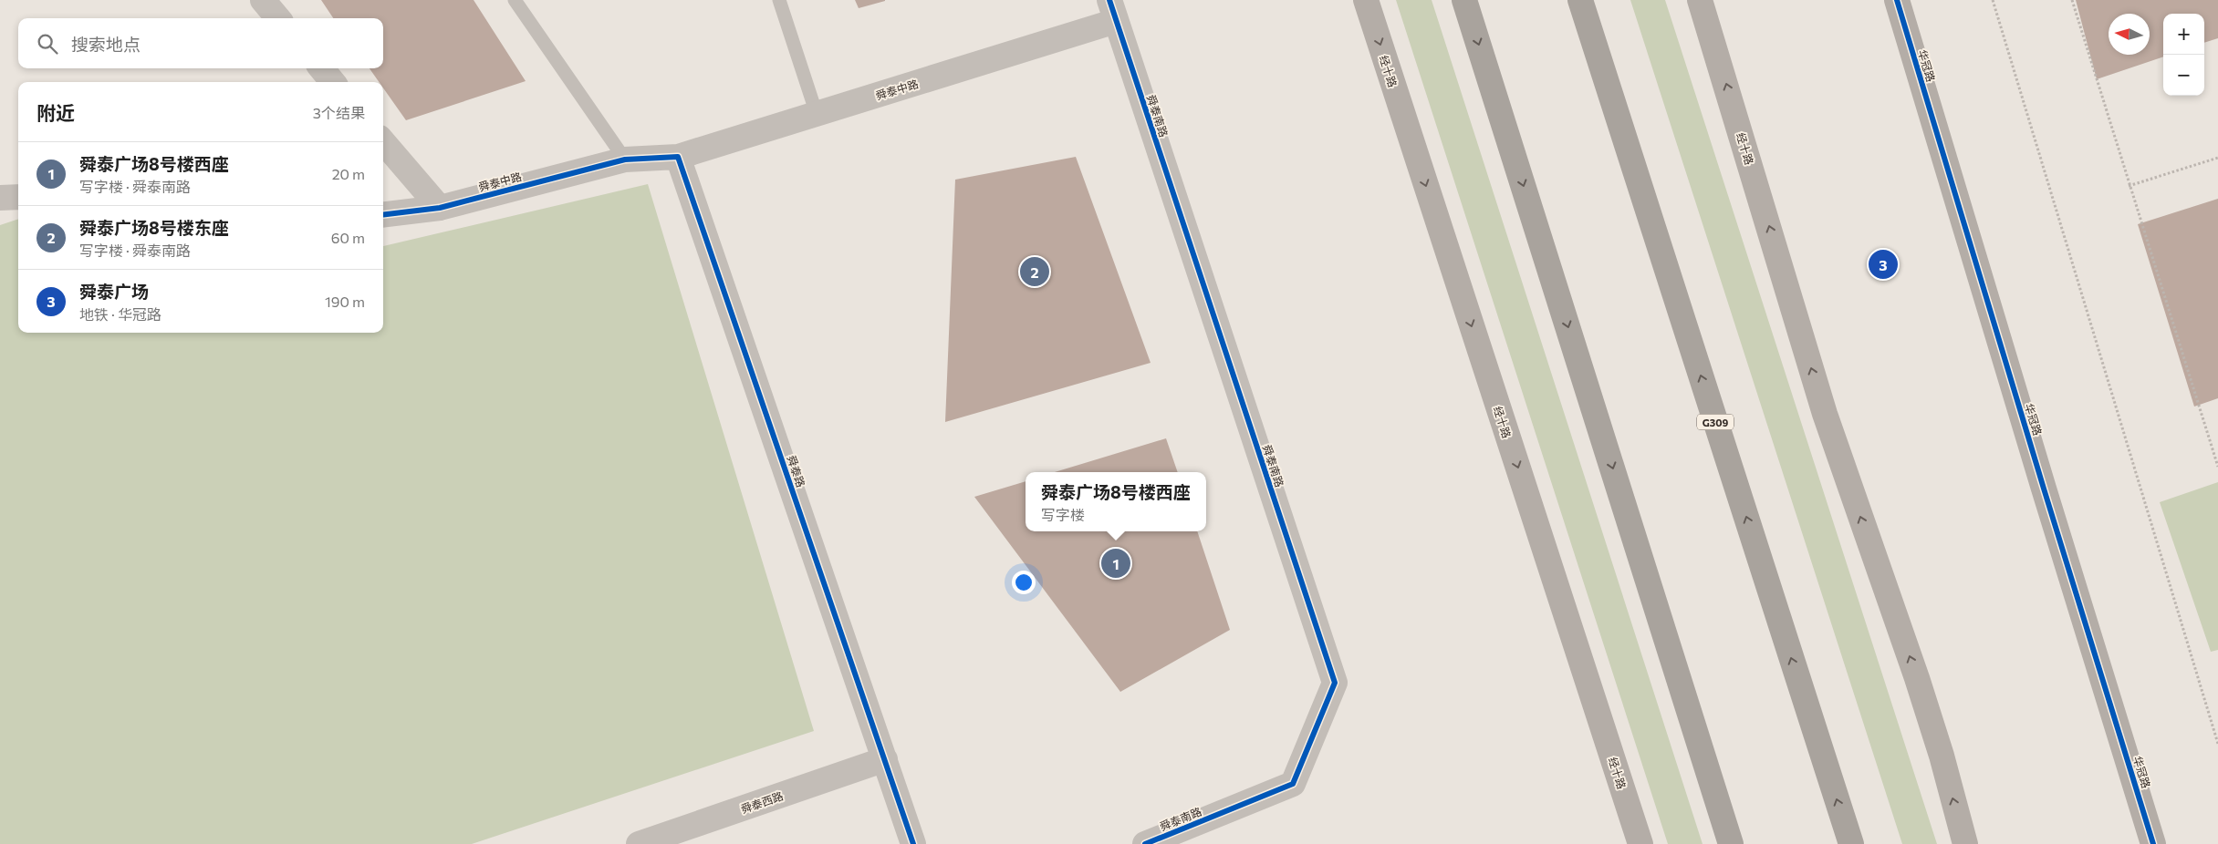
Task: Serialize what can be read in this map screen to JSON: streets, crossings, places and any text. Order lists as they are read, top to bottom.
{
  "streets": {
    "highway": ["G309"],
    "main road": ["华冠路", "经十路"],
    "street": [
      "舜泰中路",
      "舜泰南路",
      "舜泰路",
      "舜泰西路"
    ]
  },
  "crossings": [
    ["舜泰中路", "舜泰南路"],
    ["舜泰中路", "舜泰路"],
    ["舜泰路", "舜泰西路"]
  ],
  "north": "left",
  "page": {
    "map_buttons": ["+", "−"],
    "search": "搜索地点",
    "heading": ["附近", "3个结果"],
    "list": [
      {
        "mark": "1",
        "name": "舜泰广场8号楼西座",
        "note": "写字楼 · 舜泰南路",
        "value": "20 m"
      },
      {
        "mark": "2",
        "name": "舜泰广场8号楼东座",
        "note": "写字楼 · 舜泰南路",
        "value": "60 m"
      },
      {
        "mark": "3",
        "name": "舜泰广场",
        "note": "地铁 · 华冠路",
        "value": "190 m"
      }
    ],
    "pins": ["3", "2", "1"],
    "popup": ["舜泰广场8号楼西座", "写字楼"]
  }
}
